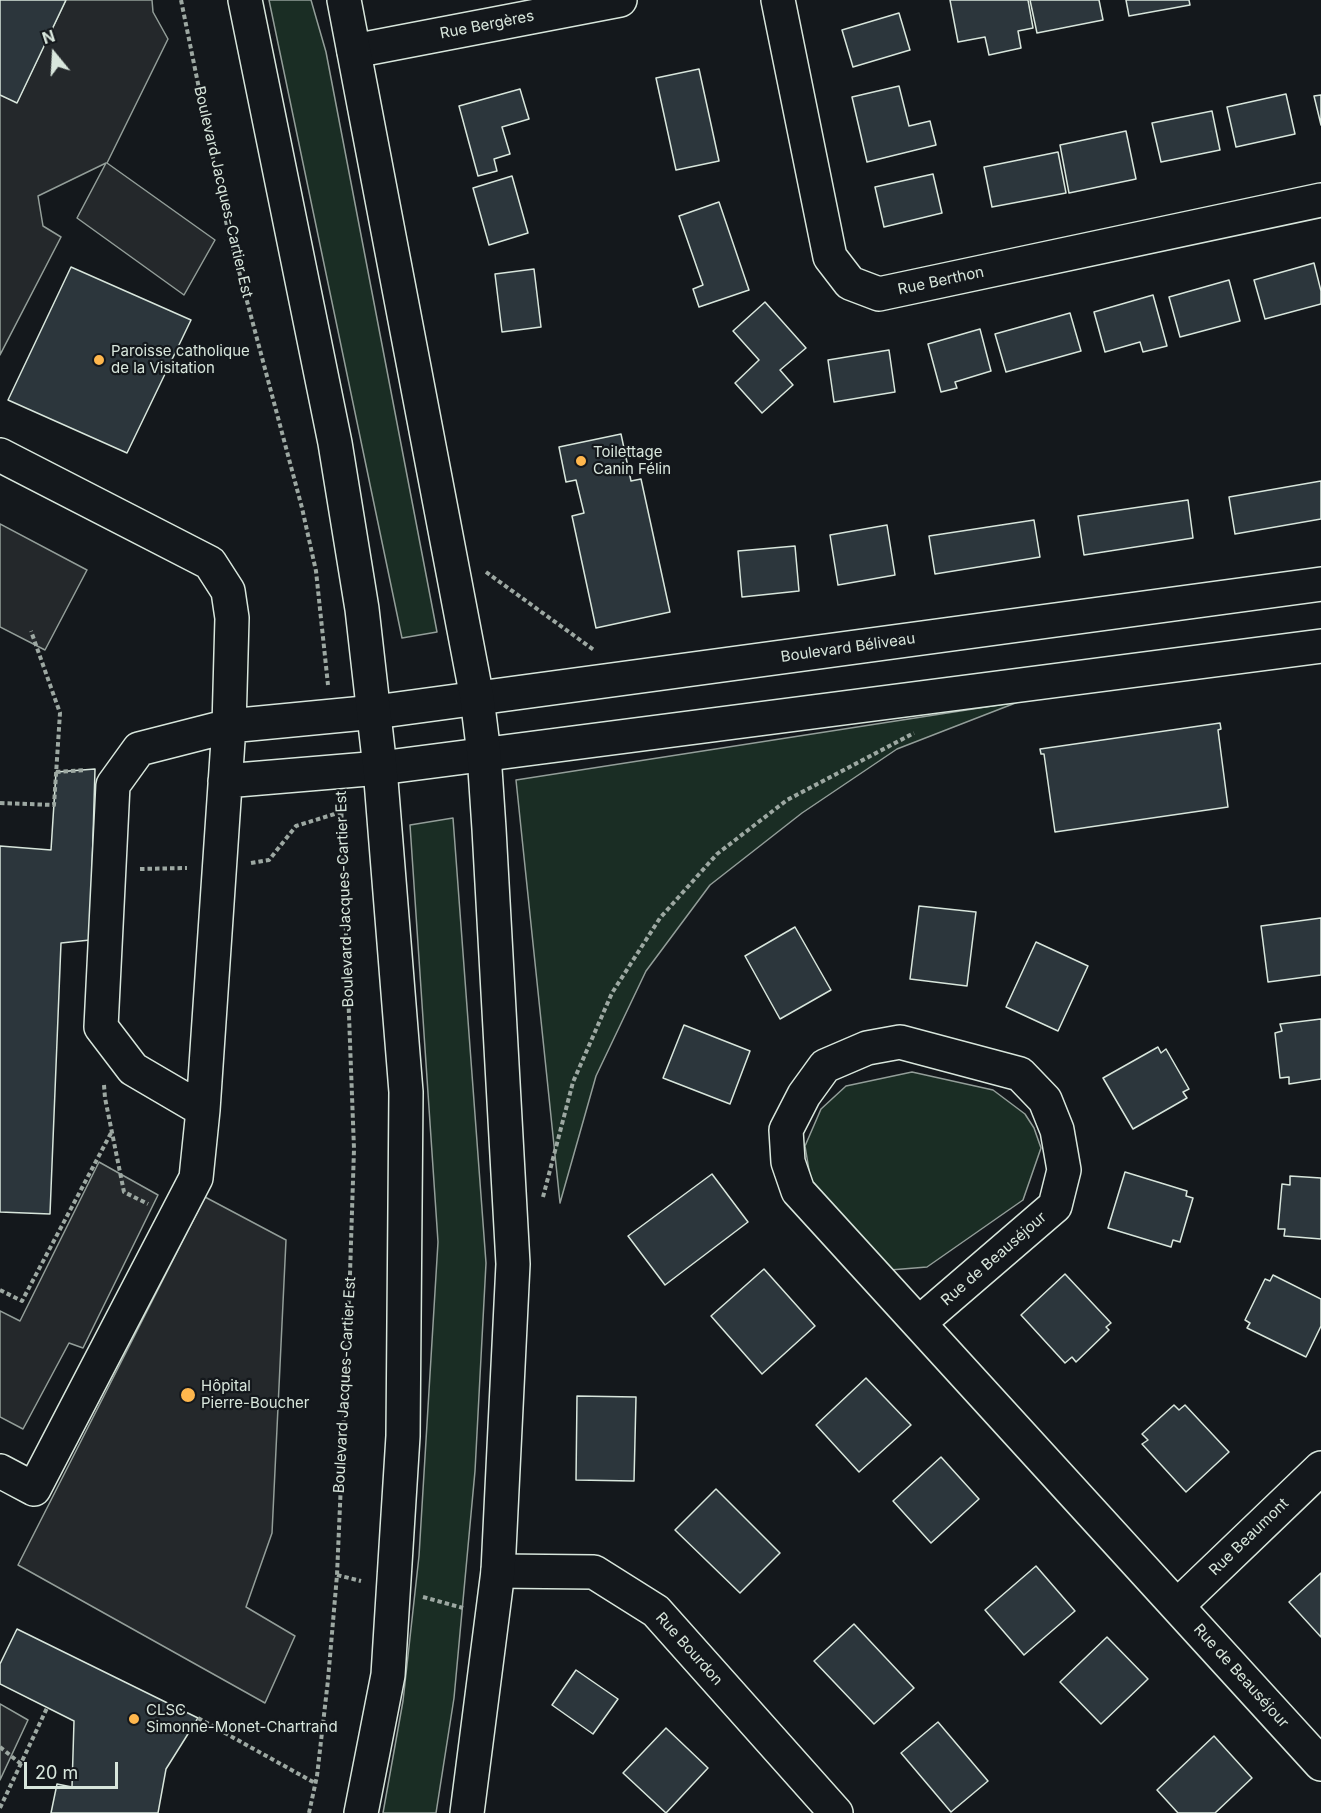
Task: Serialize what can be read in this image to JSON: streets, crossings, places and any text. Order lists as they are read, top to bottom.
{
  "streets": {
    "street": [
      "Rue Bergères",
      "Rue Berthon",
      "Boulevard Béliveau",
      "Rue de Beauséjour",
      "Rue Beaumont",
      "Rue Bourdon"
    ],
    "path": ["Boulevard Jacques-Cartier Est"]
  },
  "crossings": [
    ["Boulevard Jacques-Cartier Est", "Boulevard Béliveau"],
    ["Rue de Beauséjour", "Rue Beaumont"]
  ],
  "places": [
    "Paroisse catholique de la Visitation",
    "Toilettage Canin Félin",
    "Hôpital Pierre-Boucher",
    "CLSC Simonne-Monet-Chartrand"
  ],
  "scale_bar": "20 m",
  "north": "top"
}
